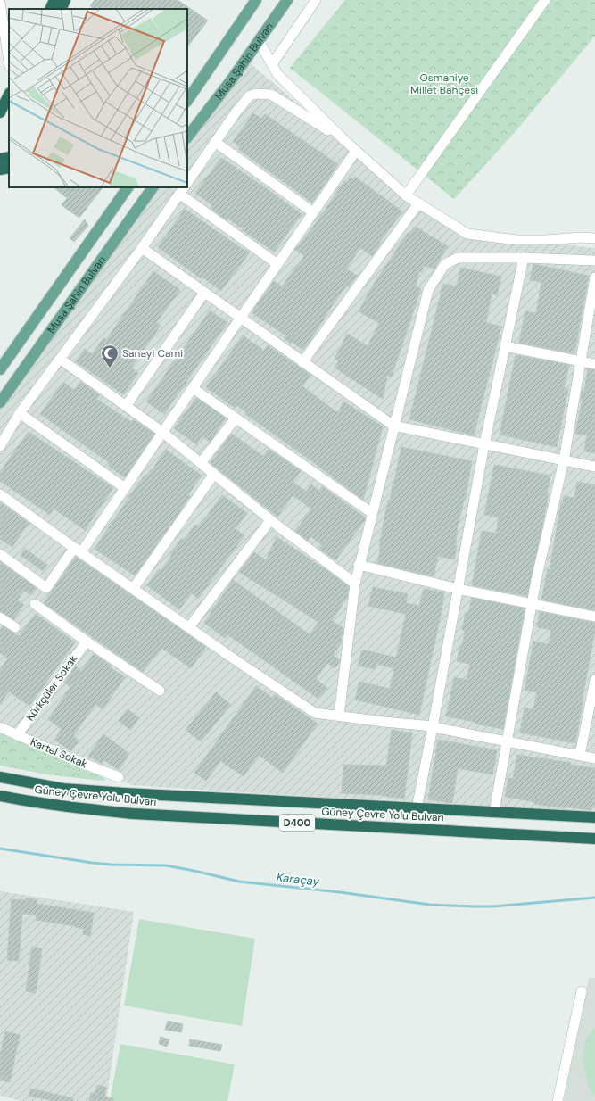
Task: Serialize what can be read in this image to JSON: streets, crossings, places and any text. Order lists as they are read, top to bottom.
{
  "streets": {
    "highway": ["Güney Çevre Yolu Bulvarı", "D400"],
    "main road": ["Musa Şahin Bulvarı"],
    "street": ["Kürkçüler Sokak", "Kartel Sokak"]
  },
  "crossings": [
    ["Kürkçüler Sokak", "Kartel Sokak"]
  ],
  "water": ["Karaçay"],
  "parks": ["Osmaniye Millet Bahçesi"],
  "places": {
    "mosque": ["Sanayi Cami"]
  }
}
